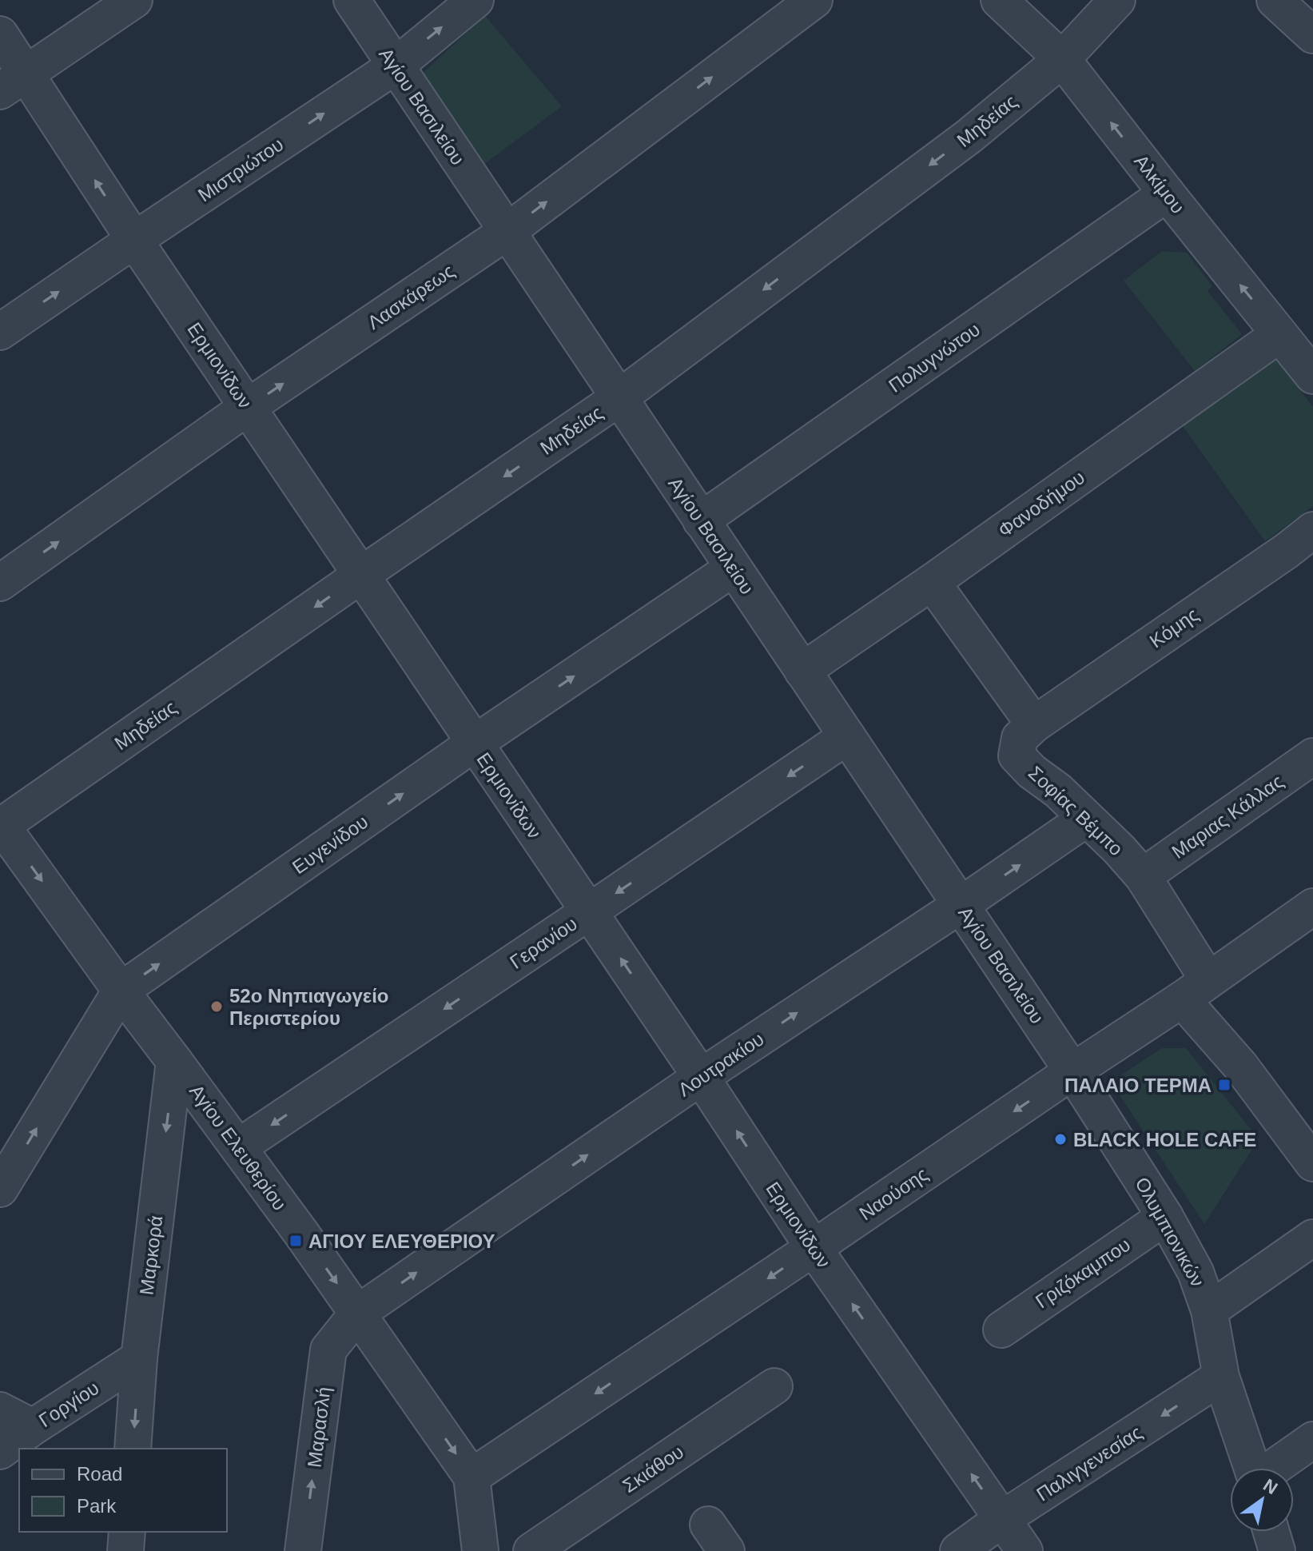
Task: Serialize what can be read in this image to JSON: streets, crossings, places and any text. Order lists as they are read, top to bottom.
{
  "streets": {
    "street": [
      "Αγίου Βασιλείου",
      "Μηδείας",
      "Μιστριώτου",
      "Αλκίμου",
      "Λασκάρεως",
      "Πολυγνώτου",
      "Ερμιονίδων",
      "Φανοδήμου",
      "Κόμης",
      "Σοφίας Βέμπο",
      "Μαριας Κάλλας",
      "Ευγενίδου",
      "Γερανίου",
      "Λουτρακίου",
      "Αγίου Ελευθερίου",
      "Ναούσης",
      "Ολυμπιονικών",
      "Μαρκορά",
      "Γριζόκαμπου",
      "Γοργίου",
      "Μαρασλή",
      "Παλιγγενεσίας",
      "Σκιάθου"
    ]
  },
  "crossings": [
    ["Αγίου Βασιλείου", "Μηδείας"],
    ["Αγίου Βασιλείου", "Μιστριώτου"],
    ["Αγίου Βασιλείου", "Λασκάρεως"],
    ["Αγίου Βασιλείου", "Πολυγνώτου"],
    ["Αγίου Βασιλείου", "Φανοδήμου"],
    ["Αγίου Βασιλείου", "Ευγενίδου"],
    ["Αγίου Βασιλείου", "Γερανίου"],
    ["Αγίου Βασιλείου", "Λουτρακίου"],
    ["Αγίου Βασιλείου", "Ναούσης"],
    ["Αγίου Βασιλείου", "Ολυμπιονικών"],
    ["Μηδείας", "Αλκίμου"],
    ["Μηδείας", "Ερμιονίδων"],
    ["Μηδείας", "Αγίου Ελευθερίου"],
    ["Μιστριώτου", "Ερμιονίδων"],
    ["Αλκίμου", "Πολυγνώτου"],
    ["Αλκίμου", "Φανοδήμου"],
    ["Λασκάρεως", "Ερμιονίδων"],
    ["Ερμιονίδων", "Ευγενίδου"],
    ["Ερμιονίδων", "Γερανίου"],
    ["Ερμιονίδων", "Λουτρακίου"],
    ["Ερμιονίδων", "Ναούσης"],
    ["Ερμιονίδων", "Παλιγγενεσίας"],
    ["Κόμης", "Σοφίας Βέμπο"],
    ["Σοφίας Βέμπο", "Μαριας Κάλλας"],
    ["Σοφίας Βέμπο", "Λουτρακίου"],
    ["Σοφίας Βέμπο", "Ναούσης"],
    ["Ευγενίδου", "Αγίου Ελευθερίου"],
    ["Γερανίου", "Αγίου Ελευθερίου"],
    ["Λουτρακίου", "Αγίου Ελευθερίου"],
    ["Λουτρακίου", "Μαρασλή"],
    ["Αγίου Ελευθερίου", "Ναούσης"],
    ["Αγίου Ελευθερίου", "Μαρκορά"],
    ["Αγίου Ελευθερίου", "Μαρασλή"],
    ["Ναούσης", "Ολυμπιονικών"],
    ["Ολυμπιονικών", "Γριζόκαμπου"],
    ["Ολυμπιονικών", "Παλιγγενεσίας"],
    ["Μαρκορά", "Γοργίου"]
  ],
  "one_way": [
    "Μηδείας",
    "Μιστριώτου",
    "Αλκίμου",
    "Λασκάρεως",
    "Ερμιονίδων",
    "Ευγενίδου",
    "Γερανίου",
    "Λουτρακίου",
    "Αγίου Ελευθερίου",
    "Ναούσης",
    "Μαρκορά",
    "Μαρασλή",
    "Παλιγγενεσίας"
  ],
  "places": {
    "other": ["52ο Νηπιαγωγείο Περιστερίου", "BLACK HOLE CAFE"],
    "transit": ["ΠΑΛΑΙΟ ΤΕΡΜΑ", "ΑΓΙΟΥ ΕΛΕΥΘΕΡΙΟΥ"]
  },
  "legend": ["Road", "Park"],
  "north": "top right"
}
